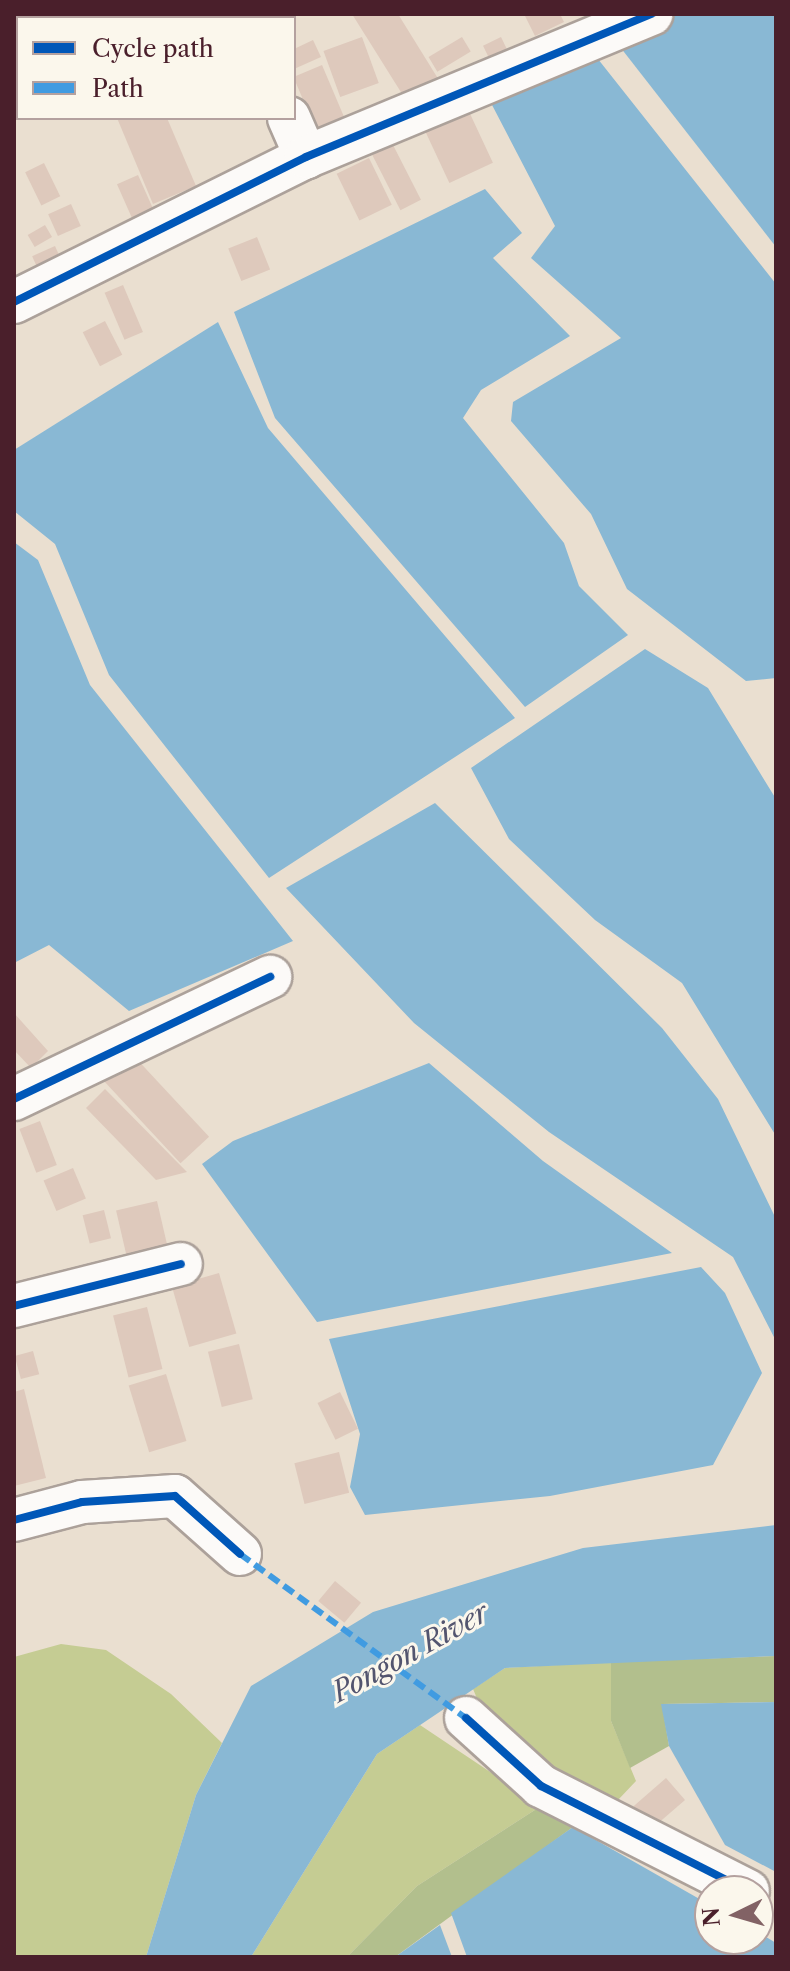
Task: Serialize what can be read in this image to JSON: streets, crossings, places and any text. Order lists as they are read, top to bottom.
{
  "water": ["Pongon River"],
  "legend": ["Cycle path", "Path"],
  "north": "left"
}
